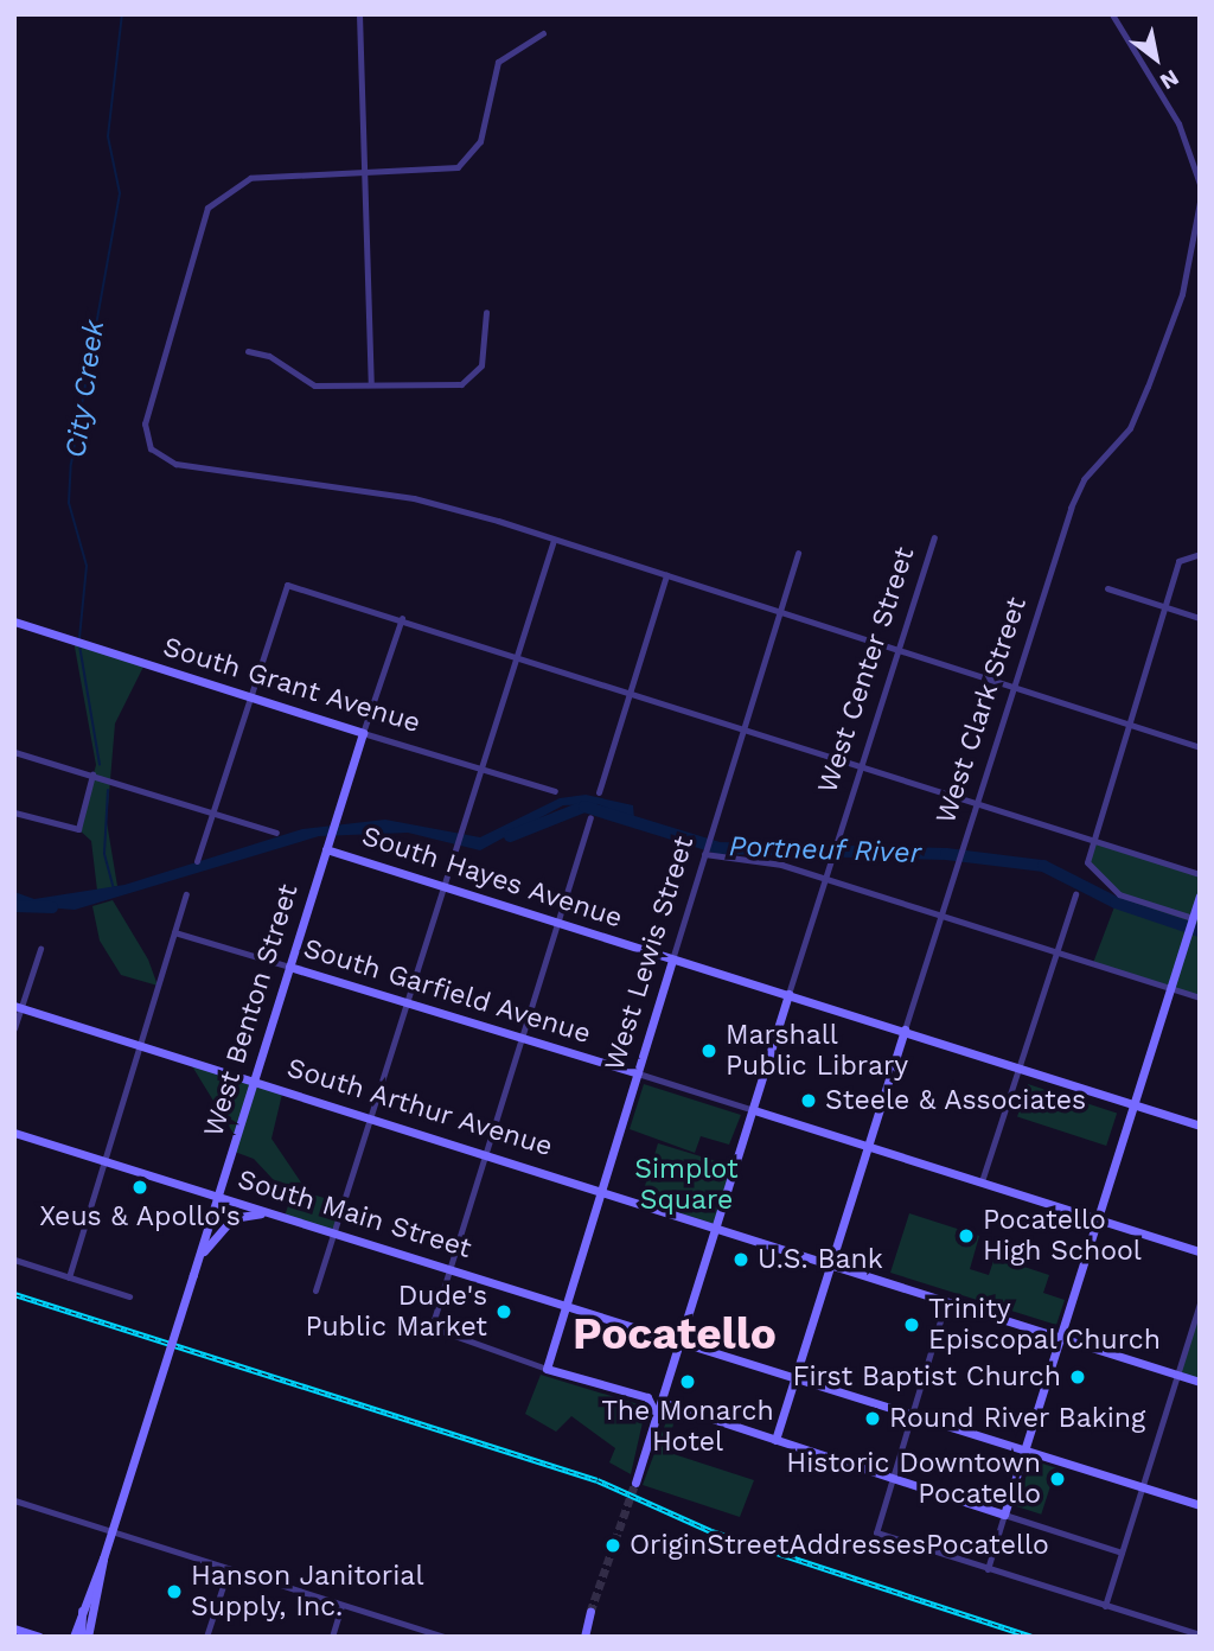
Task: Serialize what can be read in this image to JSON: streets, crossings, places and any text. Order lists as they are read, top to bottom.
{
  "streets": {
    "street": [
      "West Center Street",
      "South Grant Avenue",
      "West Clark Street",
      "South Hayes Avenue",
      "West Lewis Street",
      "South Garfield Avenue",
      "West Benton Street",
      "South Arthur Avenue",
      "South Main Street"
    ]
  },
  "crossings": [
    ["West Center Street", "South Hayes Avenue"],
    ["West Center Street", "South Garfield Avenue"],
    ["West Center Street", "South Arthur Avenue"],
    ["West Center Street", "South Main Street"],
    ["South Grant Avenue", "West Benton Street"],
    ["West Clark Street", "South Hayes Avenue"],
    ["West Clark Street", "South Arthur Avenue"],
    ["West Clark Street", "South Main Street"],
    ["South Hayes Avenue", "West Lewis Street"],
    ["South Hayes Avenue", "West Benton Street"],
    ["West Lewis Street", "South Garfield Avenue"],
    ["West Lewis Street", "South Arthur Avenue"],
    ["West Lewis Street", "South Main Street"],
    ["South Garfield Avenue", "West Benton Street"],
    ["West Benton Street", "South Arthur Avenue"],
    ["West Benton Street", "South Main Street"]
  ],
  "districts": ["Pocatello"],
  "water": ["City Creek", "Portneuf River"],
  "parks": ["Simplot Square"],
  "places": [
    "Marshall Public Library",
    "Steele & Associates",
    "Xeus & Apollo's",
    "Pocatello High School",
    "U.S. Bank",
    "Dude's Public Market",
    "Trinity Episcopal Church",
    "First Baptist Church",
    "The Monarch Hotel",
    "Round River Baking",
    "Historic Downtown Pocatello",
    "OriginStreetAddressesPocatello",
    "Hanson Janitorial Supply, Inc."
  ],
  "north": "bottom right"
}
